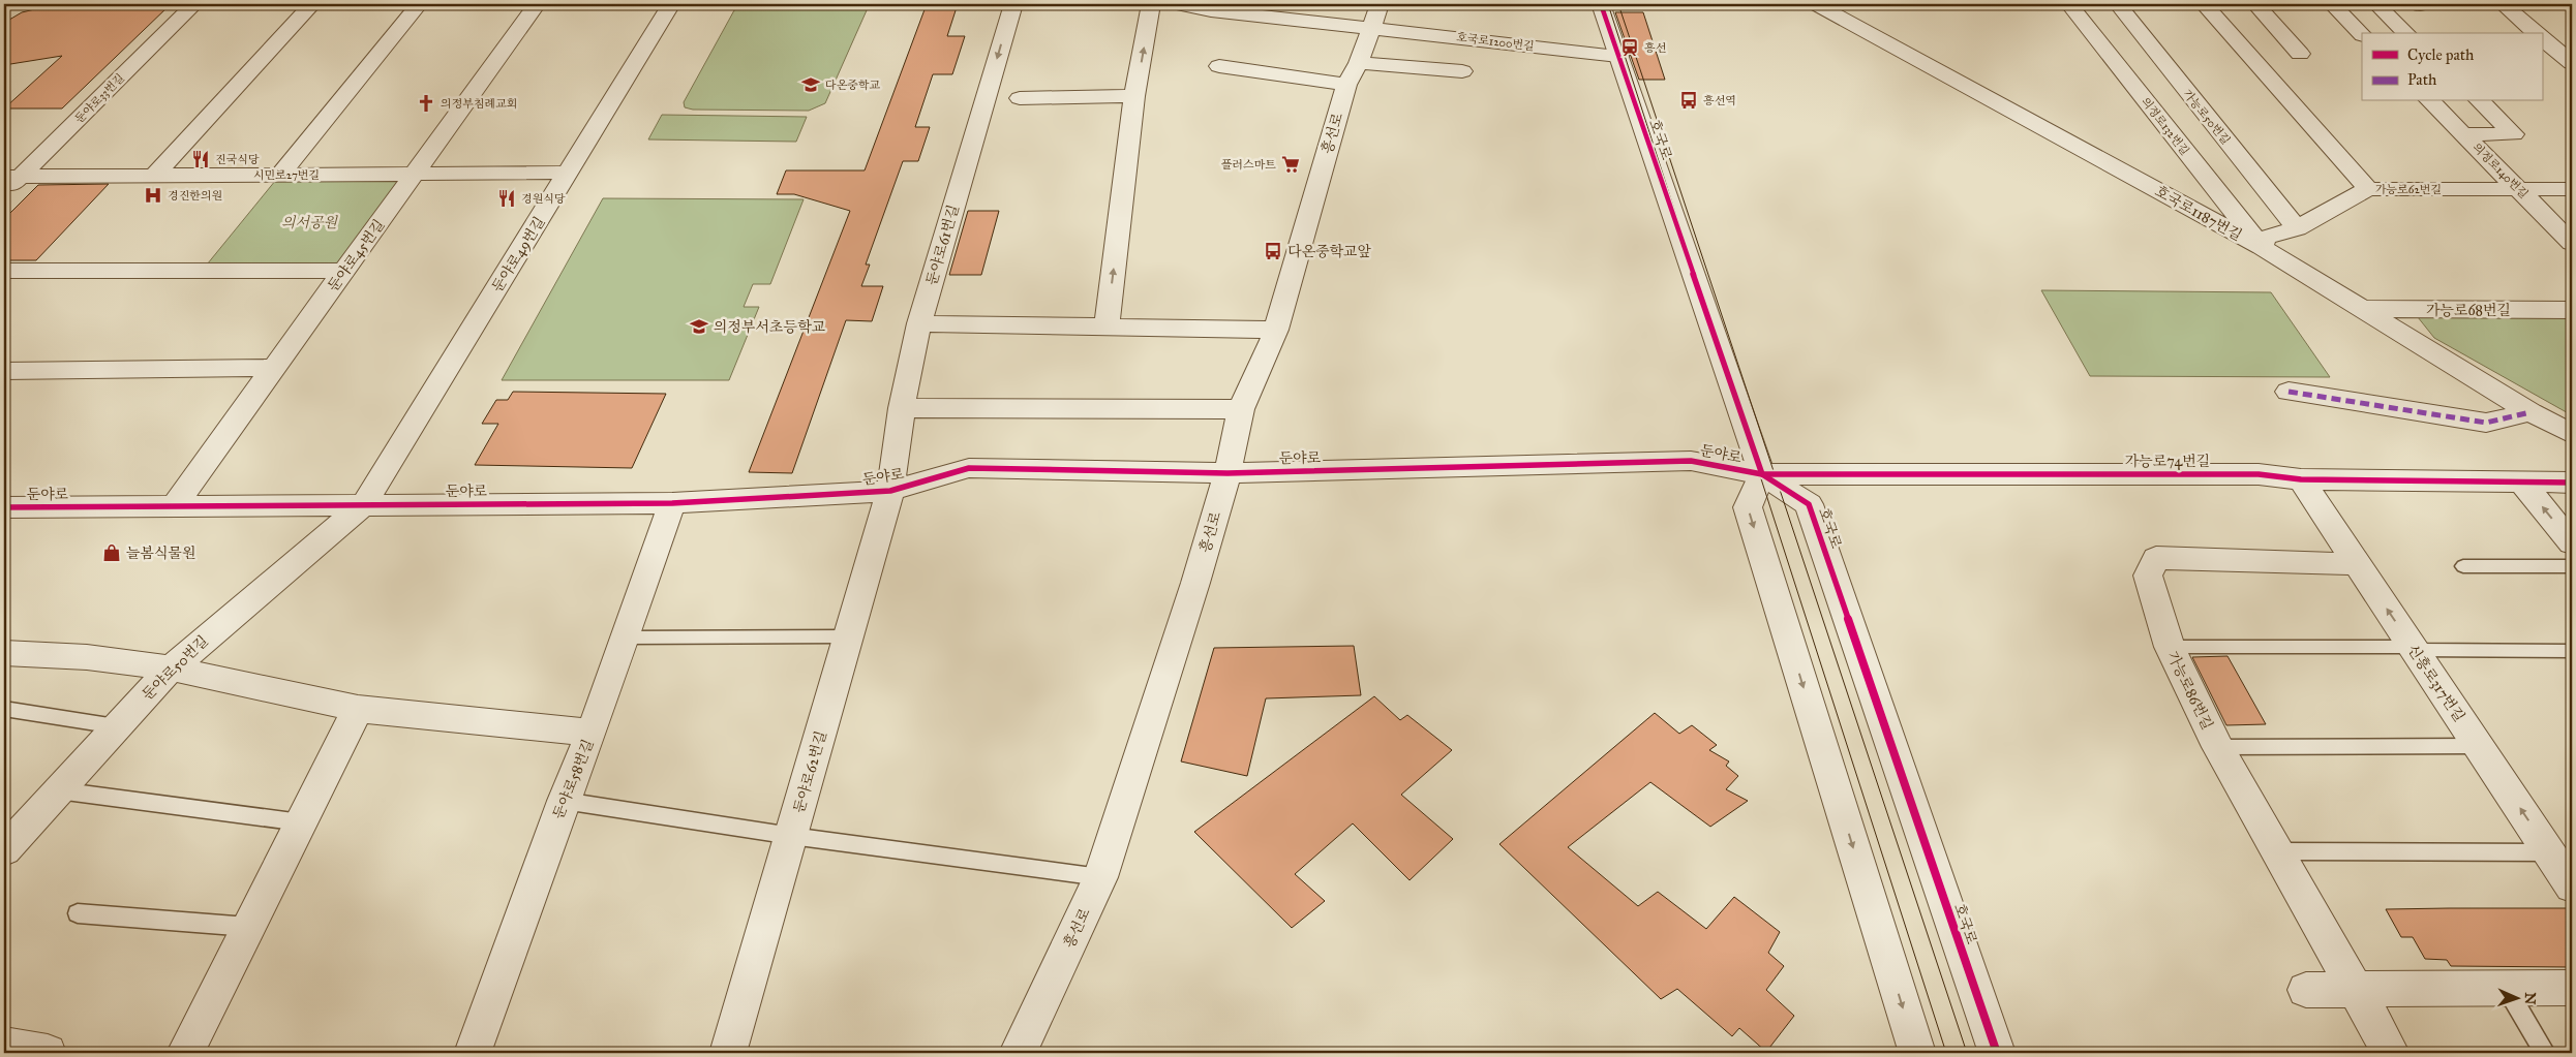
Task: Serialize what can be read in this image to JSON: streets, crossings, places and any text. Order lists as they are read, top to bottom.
{
  "streets": {
    "street": [
      "호국로1200번길",
      "둔야로33번길",
      "가능로50번길",
      "의정로132번길",
      "흥선로",
      "호국로",
      "의정로140번길",
      "시민로27번길",
      "가능로62번길",
      "호국로1187번길",
      "둔야로61번길",
      "둔야로49번길",
      "둔야로45번길",
      "가능로68번길",
      "둔야로",
      "가능로74번길",
      "둔야로50번길",
      "신흥로317번길",
      "가능로86번길",
      "둔야로62번길",
      "둔야로58번길"
    ]
  },
  "crossings": [
    ["호국로1200번길", "흥선로"],
    ["호국로1200번길", "호국로"],
    ["둔야로33번길", "시민로27번길"],
    ["가능로50번길", "가능로62번길"],
    ["의정로132번길", "가능로62번길"],
    ["의정로132번길", "호국로1187번길"],
    ["흥선로", "둔야로"],
    ["호국로", "둔야로"],
    ["호국로", "가능로74번길"],
    ["의정로140번길", "가능로62번길"],
    ["시민로27번길", "둔야로49번길"],
    ["시민로27번길", "둔야로45번길"],
    ["가능로62번길", "호국로1187번길"],
    ["호국로1187번길", "가능로68번길"],
    ["둔야로61번길", "둔야로"],
    ["둔야로61번길", "둔야로62번길"],
    ["둔야로49번길", "둔야로"],
    ["둔야로49번길", "둔야로50번길"],
    ["둔야로45번길", "둔야로"],
    ["둔야로", "가능로74번길"],
    ["둔야로", "둔야로50번길"],
    ["둔야로", "둔야로62번길"],
    ["둔야로", "둔야로58번길"],
    ["가능로74번길", "신흥로317번길"],
    ["신흥로317번길", "가능로86번길"]
  ],
  "parks": ["의서공원"],
  "places": {
    "station": ["흥선"],
    "school or university": ["다온중학교", "의정부서초등학교"],
    "bus stop": ["흥선역", "다온중학교앞"],
    "church": ["의정부침례교회"],
    "restaurant": ["진국식당", "경원식당"],
    "supermarket": ["플러스마트"],
    "hospital": ["경진한의원"],
    "shop": ["늘봄식물원"]
  },
  "legend": ["Cycle path", "Path"],
  "north": "right"
}
